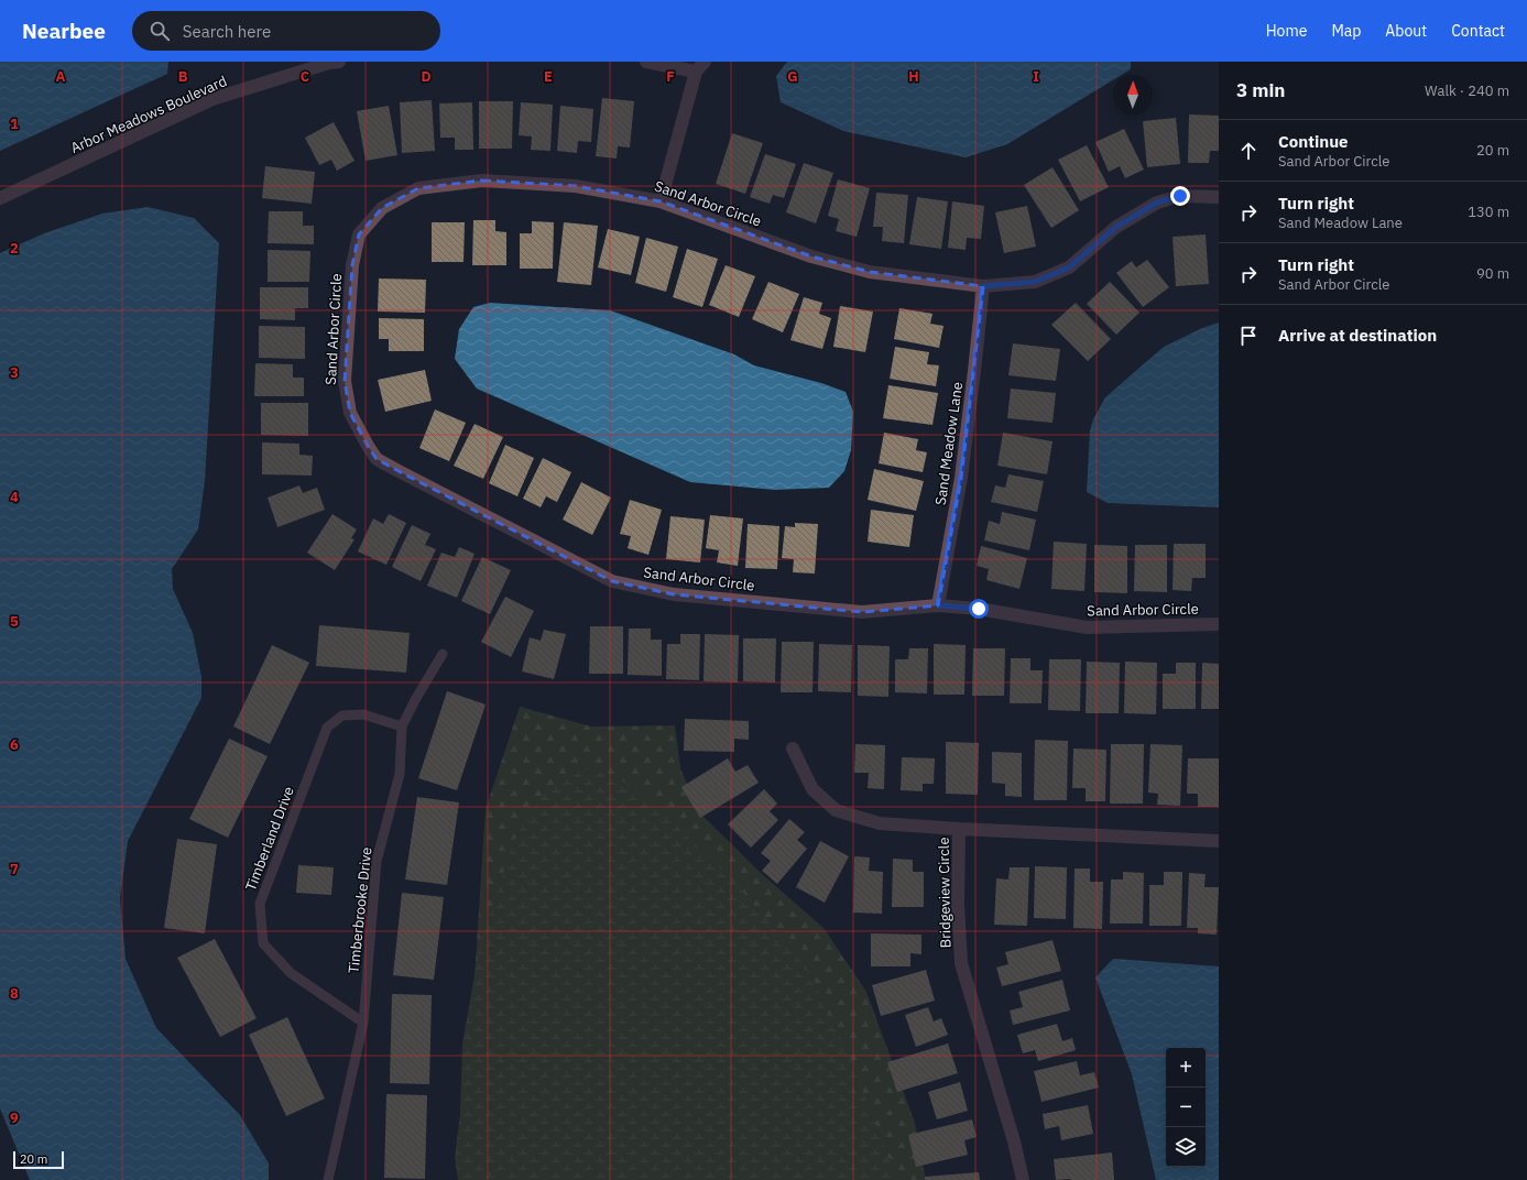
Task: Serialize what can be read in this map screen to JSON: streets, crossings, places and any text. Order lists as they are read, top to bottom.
{
  "streets": {
    "street": [
      "Arbor Meadows Boulevard",
      "Sand Arbor Circle",
      "Sand Meadow Lane",
      "Bridgeview Circle"
    ],
    "lane": ["Timberland Drive", "Timberbrooke Drive"]
  },
  "crossings": [
    ["Sand Arbor Circle", "Sand Meadow Lane"],
    ["Timberland Drive", "Timberbrooke Drive"]
  ],
  "scale_bar": "20 m",
  "north": "top",
  "page": {
    "header": "Nearbee",
    "search": "Search here",
    "nav": [
      "Home",
      "Map",
      "About",
      "Contact"
    ],
    "heading": ["3 min", "Walk · 240 m"],
    "list": [
      ["Continue", "Sand Arbor Circle", "20 m"],
      ["Turn right", "Sand Meadow Lane", "130 m"],
      ["Turn right", "Sand Arbor Circle", "90 m"],
      "Arrive at destination"
    ],
    "map_buttons": ["+", "−"],
    "scale": "20 m"
  },
  "grid": {
    "columns": [
      "A",
      "B",
      "C",
      "D",
      "E",
      "F",
      "G",
      "H",
      "I"
    ],
    "rows": [
      "1",
      "2",
      "3",
      "4",
      "5",
      "6",
      "7",
      "8",
      "9"
    ]
  }
}
